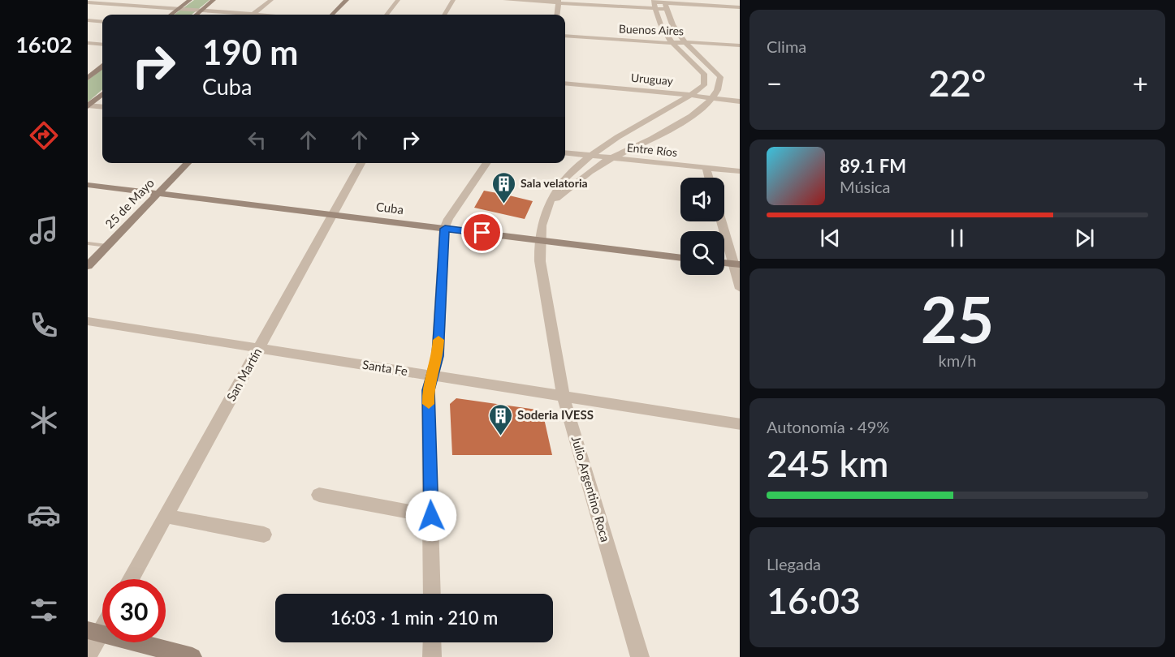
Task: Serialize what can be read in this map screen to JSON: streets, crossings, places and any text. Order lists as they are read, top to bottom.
{
  "streets": {
    "street": [
      "Buenos Aires",
      "Uruguay",
      "Entre Ríos",
      "25 de Mayo",
      "Cuba",
      "Santa Fe",
      "San Martín",
      "Julio Argentino Roca"
    ]
  },
  "crossings": [
    ["Buenos Aires", "Julio Argentino Roca"],
    ["Uruguay", "Julio Argentino Roca"],
    ["Entre Ríos", "Julio Argentino Roca"],
    ["25 de Mayo", "Cuba"],
    ["Cuba", "San Martín"],
    ["Cuba", "Julio Argentino Roca"],
    ["Santa Fe", "San Martín"],
    ["Santa Fe", "Julio Argentino Roca"]
  ],
  "places": {
    "building": ["Sala velatoria", "Soderia IVESS"]
  },
  "page": {
    "tabs": "16:02",
    "tile": [
      "Clima",
      ["25", "km/h"],
      ["Autonomía · 49%", "245 km"],
      ["Llegada", "16:03"]
    ],
    "turn": ["190 m", "Cuba"],
    "heat": ["−", "22°", "+"],
    "song": ["89.1 FM", "Música"],
    "limit": "30",
    "trip": "16:03 · 1 min · 210 m"
  }
}
